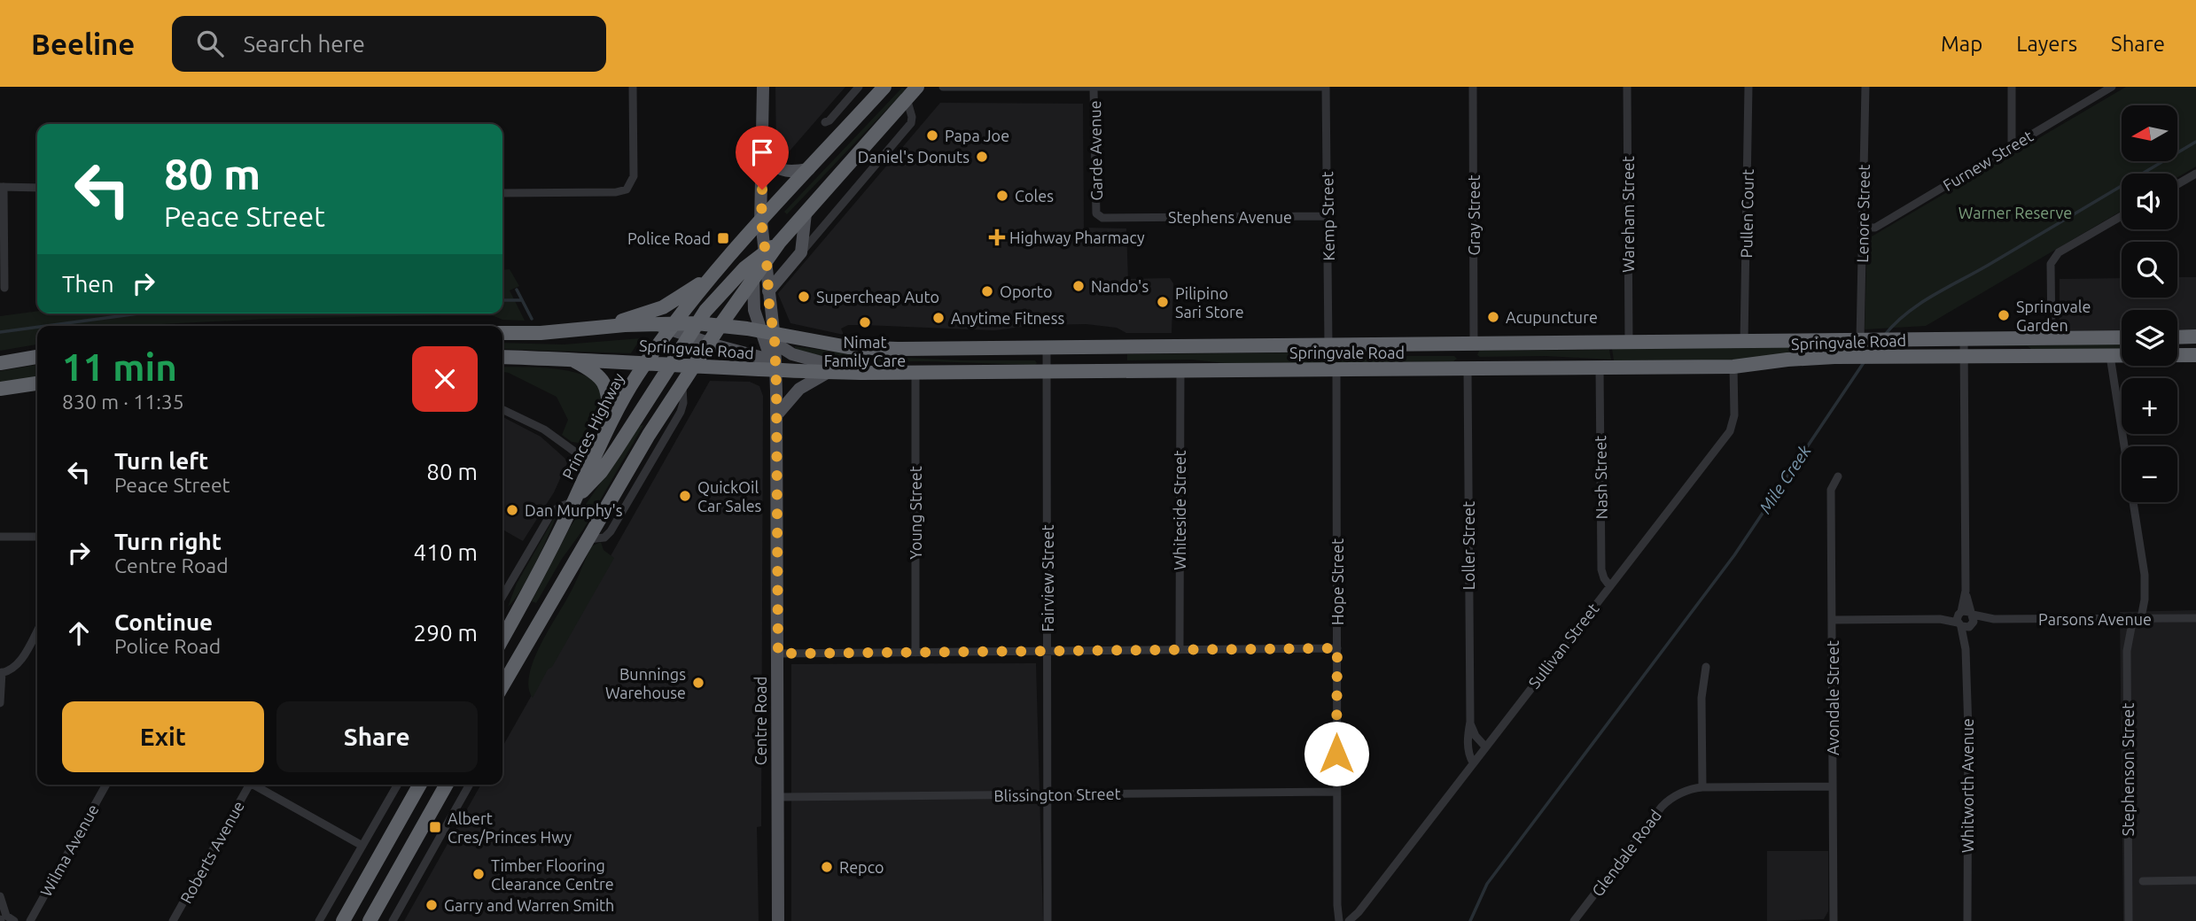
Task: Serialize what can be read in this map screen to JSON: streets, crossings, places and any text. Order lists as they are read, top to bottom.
{
  "streets": {
    "highway": ["Springvale Road", "Princes Highway"],
    "main road": ["Centre Road"],
    "street": [
      "Garde Avenue",
      "Furnew Street",
      "Pullen Court",
      "Lenore Street",
      "Wareham Street",
      "Gray Street",
      "Kemp Street",
      "Stephens Avenue",
      "Nash Street",
      "Whiteside Street",
      "Young Street",
      "Loller Street",
      "Fairview Street",
      "Hope Street",
      "Parsons Avenue",
      "Sullivan Street",
      "Avondale Street",
      "Stephenson Street",
      "Whitworth Avenue",
      "Blissington Street",
      "Wilma Avenue",
      "Roberts Avenue",
      "Glendale Road"
    ]
  },
  "crossings": [
    ["Garde Avenue", "Stephens Avenue"],
    ["Furnew Street", "Lenore Street"],
    ["Pullen Court", "Springvale Road"],
    ["Lenore Street", "Springvale Road"],
    ["Wareham Street", "Springvale Road"],
    ["Gray Street", "Springvale Road"],
    ["Kemp Street", "Stephens Avenue"],
    ["Kemp Street", "Springvale Road"],
    ["Springvale Road", "Princes Highway"],
    ["Springvale Road", "Nash Street"],
    ["Springvale Road", "Whiteside Street"],
    ["Springvale Road", "Young Street"],
    ["Springvale Road", "Loller Street"],
    ["Springvale Road", "Fairview Street"],
    ["Springvale Road", "Hope Street"],
    ["Springvale Road", "Sullivan Street"],
    ["Springvale Road", "Centre Road"],
    ["Springvale Road", "Stephenson Street"],
    ["Springvale Road", "Whitworth Avenue"],
    ["Princes Highway", "Centre Road"],
    ["Nash Street", "Sullivan Street"],
    ["Loller Street", "Sullivan Street"],
    ["Fairview Street", "Blissington Street"],
    ["Hope Street", "Blissington Street"],
    ["Parsons Avenue", "Avondale Street"],
    ["Parsons Avenue", "Stephenson Street"],
    ["Parsons Avenue", "Whitworth Avenue"],
    ["Avondale Street", "Glendale Road"],
    ["Centre Road", "Blissington Street"]
  ],
  "water": ["Mile Creek"],
  "parks": ["Warner Reserve"],
  "places": {
    "other": [
      "Papa Joe",
      "Daniel's Donuts",
      "Coles",
      "Nando's",
      "Oporto",
      "Supercheap Auto",
      "Pilipino Sari Store",
      "Springvale Garden",
      "Acupuncture",
      "Anytime Fitness",
      "Nimat Family Care",
      "QuickOil Car Sales",
      "Dan Murphy's",
      "Bunnings Warehouse",
      "Repco",
      "Timber Flooring Clearance Centre",
      "Garry and Warren Smith"
    ],
    "health": ["Highway Pharmacy"],
    "transit": ["Police Road", "Albert Cres/Princes Hwy"]
  },
  "north": "left",
  "page": {
    "header": "Beeline",
    "search": "Search here",
    "nav": ["Map", "Layers", "Share"],
    "map_buttons": ["+", "−"],
    "turn": ["80 m", "Peace Street"],
    "then": "Then",
    "heading": ["11 min", "830 m · 11:35"],
    "list": [
      {
        "name": "Turn left",
        "note": "Peace Street",
        "value": "80 m"
      },
      {
        "name": "Turn right",
        "note": "Centre Road",
        "value": "410 m"
      },
      {
        "name": "Continue",
        "note": "Police Road",
        "value": "290 m"
      }
    ],
    "buttons": ["Exit", "Share"]
  }
}
